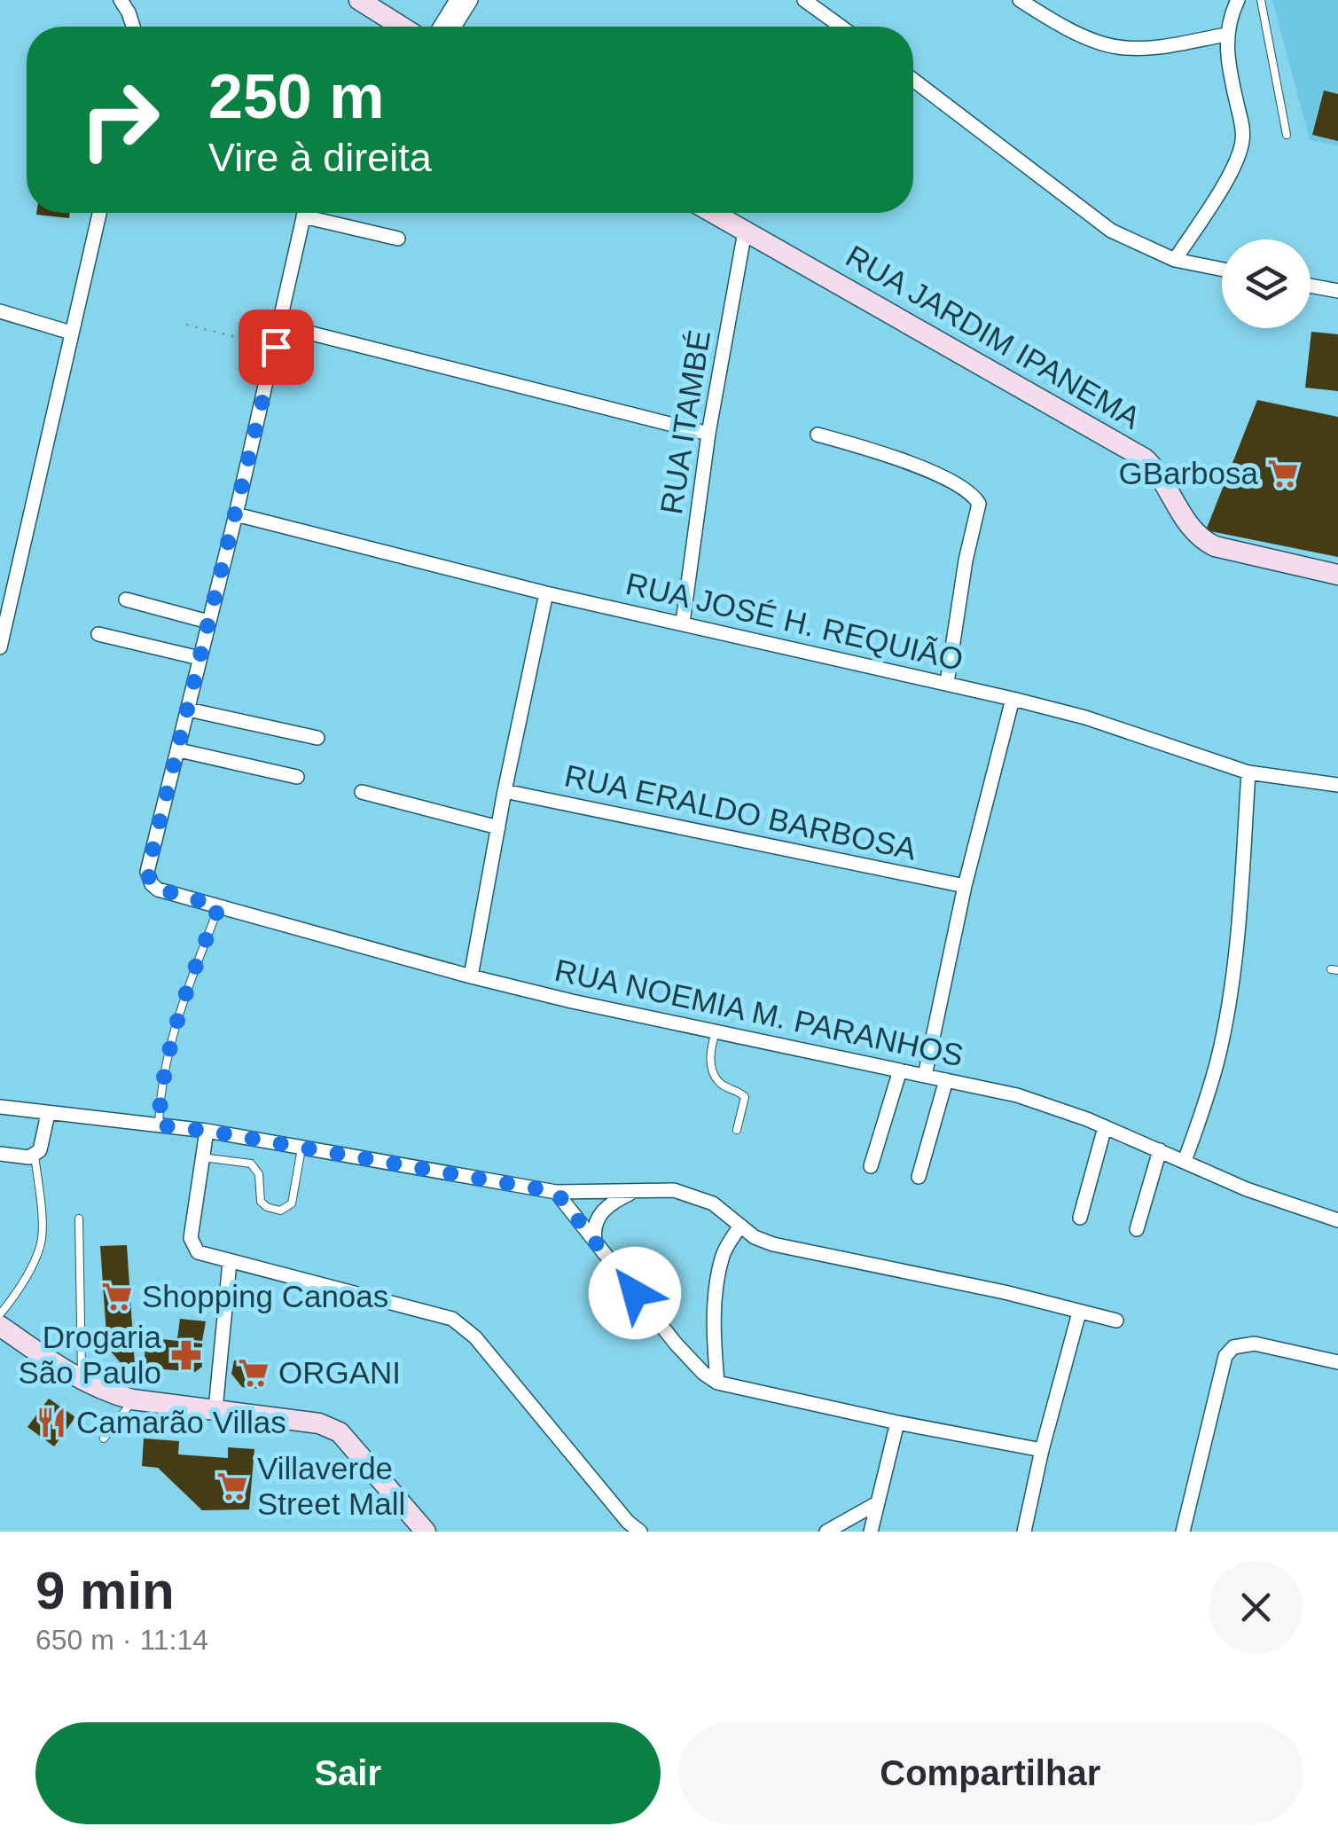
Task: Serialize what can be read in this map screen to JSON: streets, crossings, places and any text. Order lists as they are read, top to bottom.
{
  "streets": {
    "street": [
      "RUA JARDIM IPANEMA",
      "RUA ITAMBÉ",
      "RUA JOSÉ H. REQUIÃO",
      "RUA ERALDO BARBOSA",
      "RUA NOEMIA M. PARANHOS"
    ]
  },
  "crossings": [
    ["RUA JARDIM IPANEMA", "RUA ITAMBÉ"],
    ["RUA ITAMBÉ", "RUA JOSÉ H. REQUIÃO"]
  ],
  "places": {
    "supermarket": [
      "GBarbosa",
      "Shopping Canoas",
      "ORGANI",
      "Villaverde Street Mall"
    ],
    "pharmacy": ["Drogaria São Paulo"],
    "restaurant": ["Camarão Villas"]
  },
  "page": {
    "turn": ["250 m", "Vire à direita"],
    "heading": ["9 min", "650 m · 11:14"],
    "buttons": ["Sair", "Compartilhar"]
  }
}
